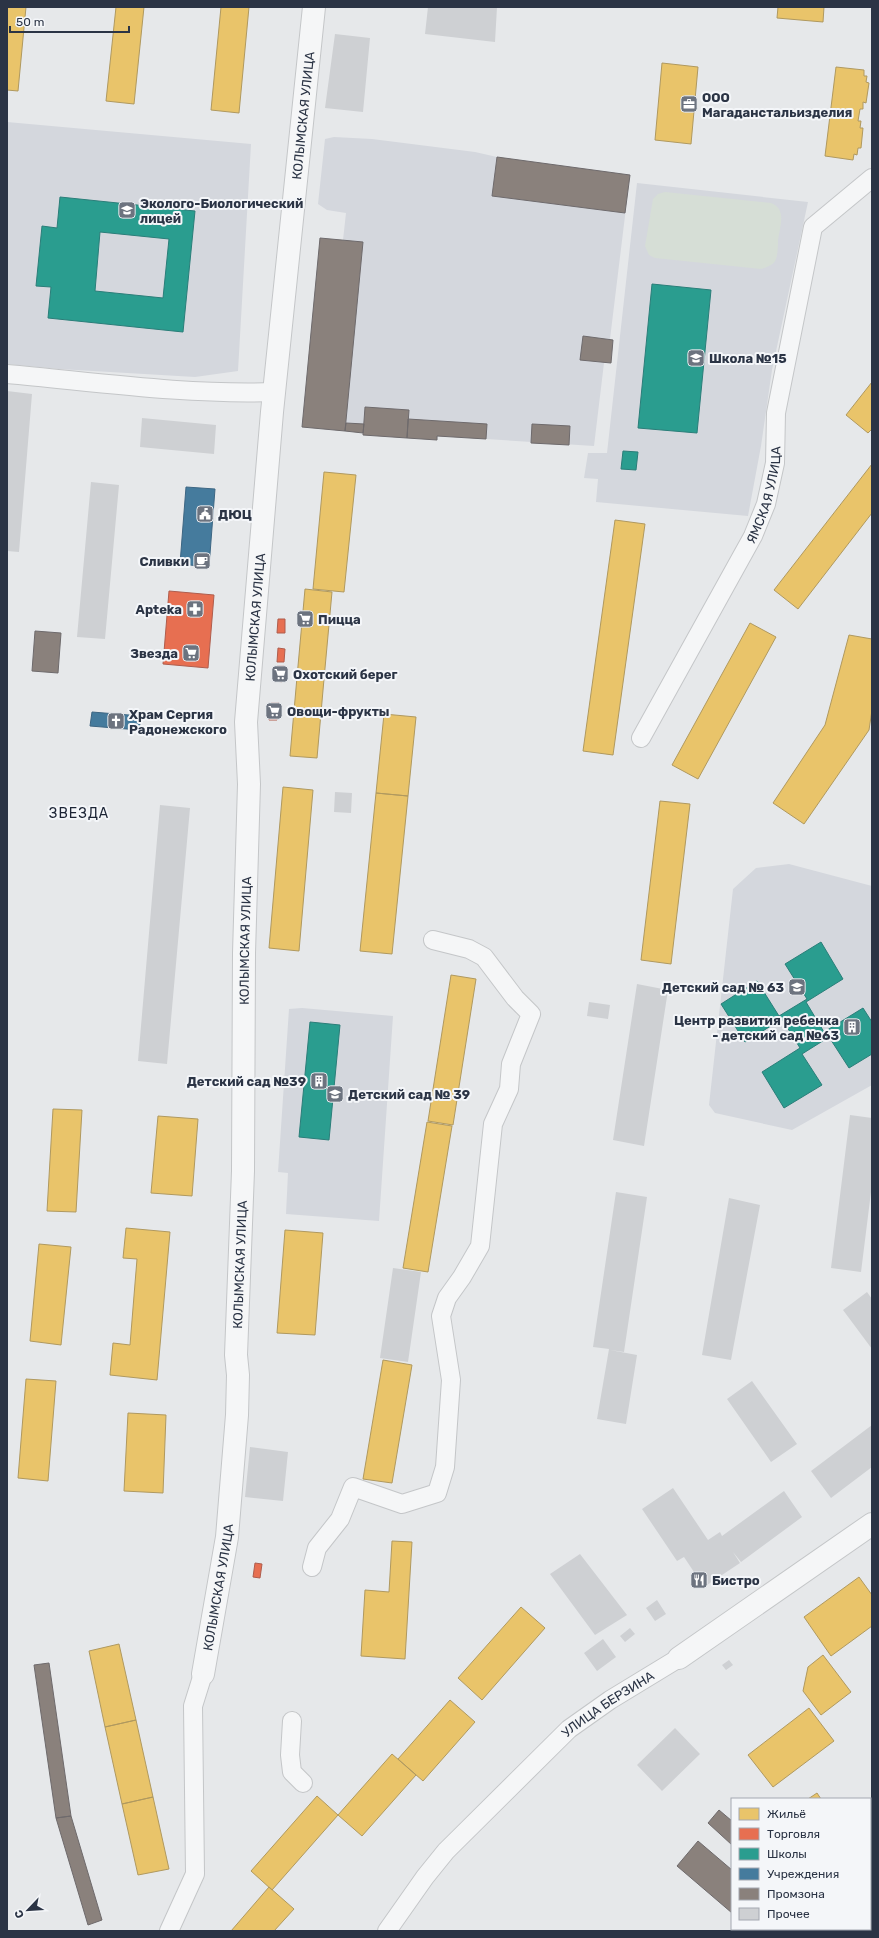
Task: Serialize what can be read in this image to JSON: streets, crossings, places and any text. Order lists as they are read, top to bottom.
{
  "streets": {
    "street": ["КОЛЫМСКАЯ УЛИЦА", "ЯМСКАЯ УЛИЦА", "УЛИЦА БЕРЗИНА"]
  },
  "districts": ["ЗВЕЗДА"],
  "places": {
    "office": ["ООО Магаданстальизделия"],
    "school or university": [
      "Эколого-Биологический лицей",
      "Школа №15",
      "Детский сад № 63",
      "Детский сад № 39"
    ],
    "public building": ["ДЮЦ"],
    "cafe": ["Сливки"],
    "pharmacy": ["Apteka"],
    "supermarket": [
      "Пицца",
      "Звезда",
      "Охотский берег",
      "Овощи-фрукты"
    ],
    "church": ["Храм Сергия Радонежского"],
    "building": ["Центр развития ребенка - детский сад №63", "Детский сад №39"],
    "restaurant": ["Бистро"]
  },
  "legend": [
    "Жильё",
    "Торговля",
    "Школы",
    "Учреждения",
    "Промзона",
    "Прочее"
  ],
  "scale_bar": "50 m",
  "north": "bottom left"
}
